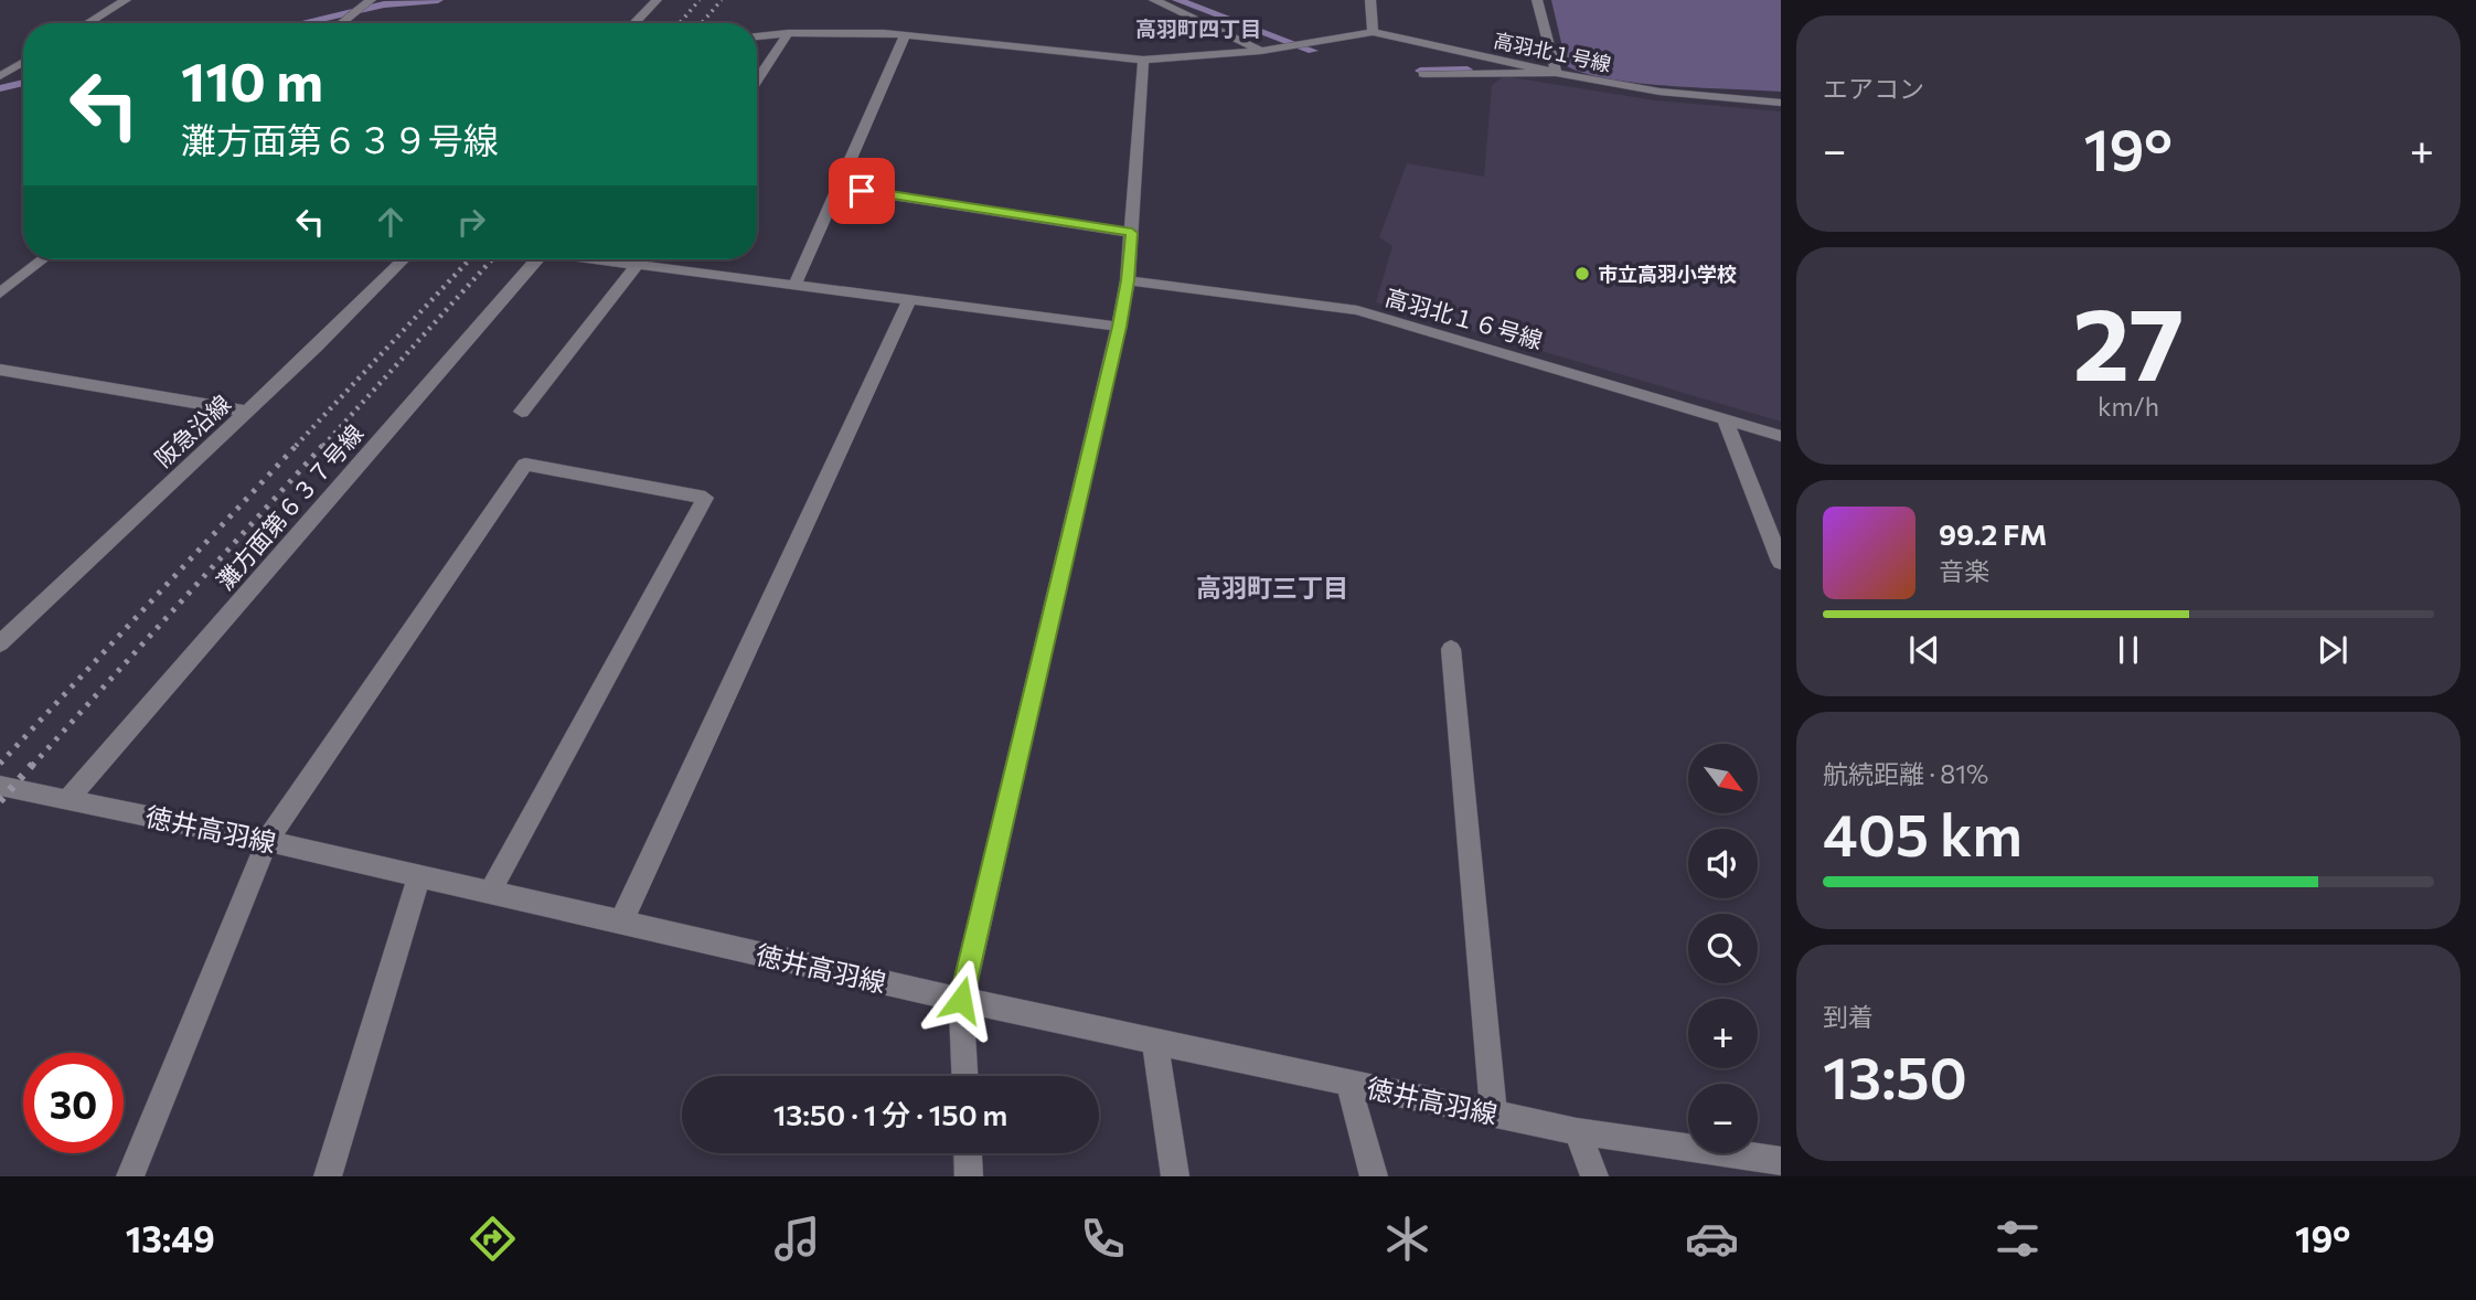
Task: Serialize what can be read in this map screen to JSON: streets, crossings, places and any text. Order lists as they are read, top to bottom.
{
  "streets": {
    "street": [
      "高羽北１号線",
      "高羽北１６号線",
      "阪急沿線",
      "灘方面第６３７号線",
      "徳井高羽線"
    ]
  },
  "crossings": [
    ["灘方面第６３７号線", "徳井高羽線"]
  ],
  "districts": ["高羽町四丁目", "高羽町三丁目"],
  "places": ["市立高羽小学校"],
  "north": "bottom right",
  "page": {
    "tile": [
      "エアコン",
      ["27", "km/h"],
      ["航続距離 · 81%", "405 km"],
      ["到着", "13:50"]
    ],
    "turn": ["110 m", "灘方面第６３９号線"],
    "heat": ["−", "19°", "+"],
    "song": ["99.2 FM", "音楽"],
    "map_buttons": ["+", "−"],
    "limit": "30",
    "trip": "13:50 · 1 分 · 150 m",
    "tabs": ["13:49", "19°"]
  }
}
